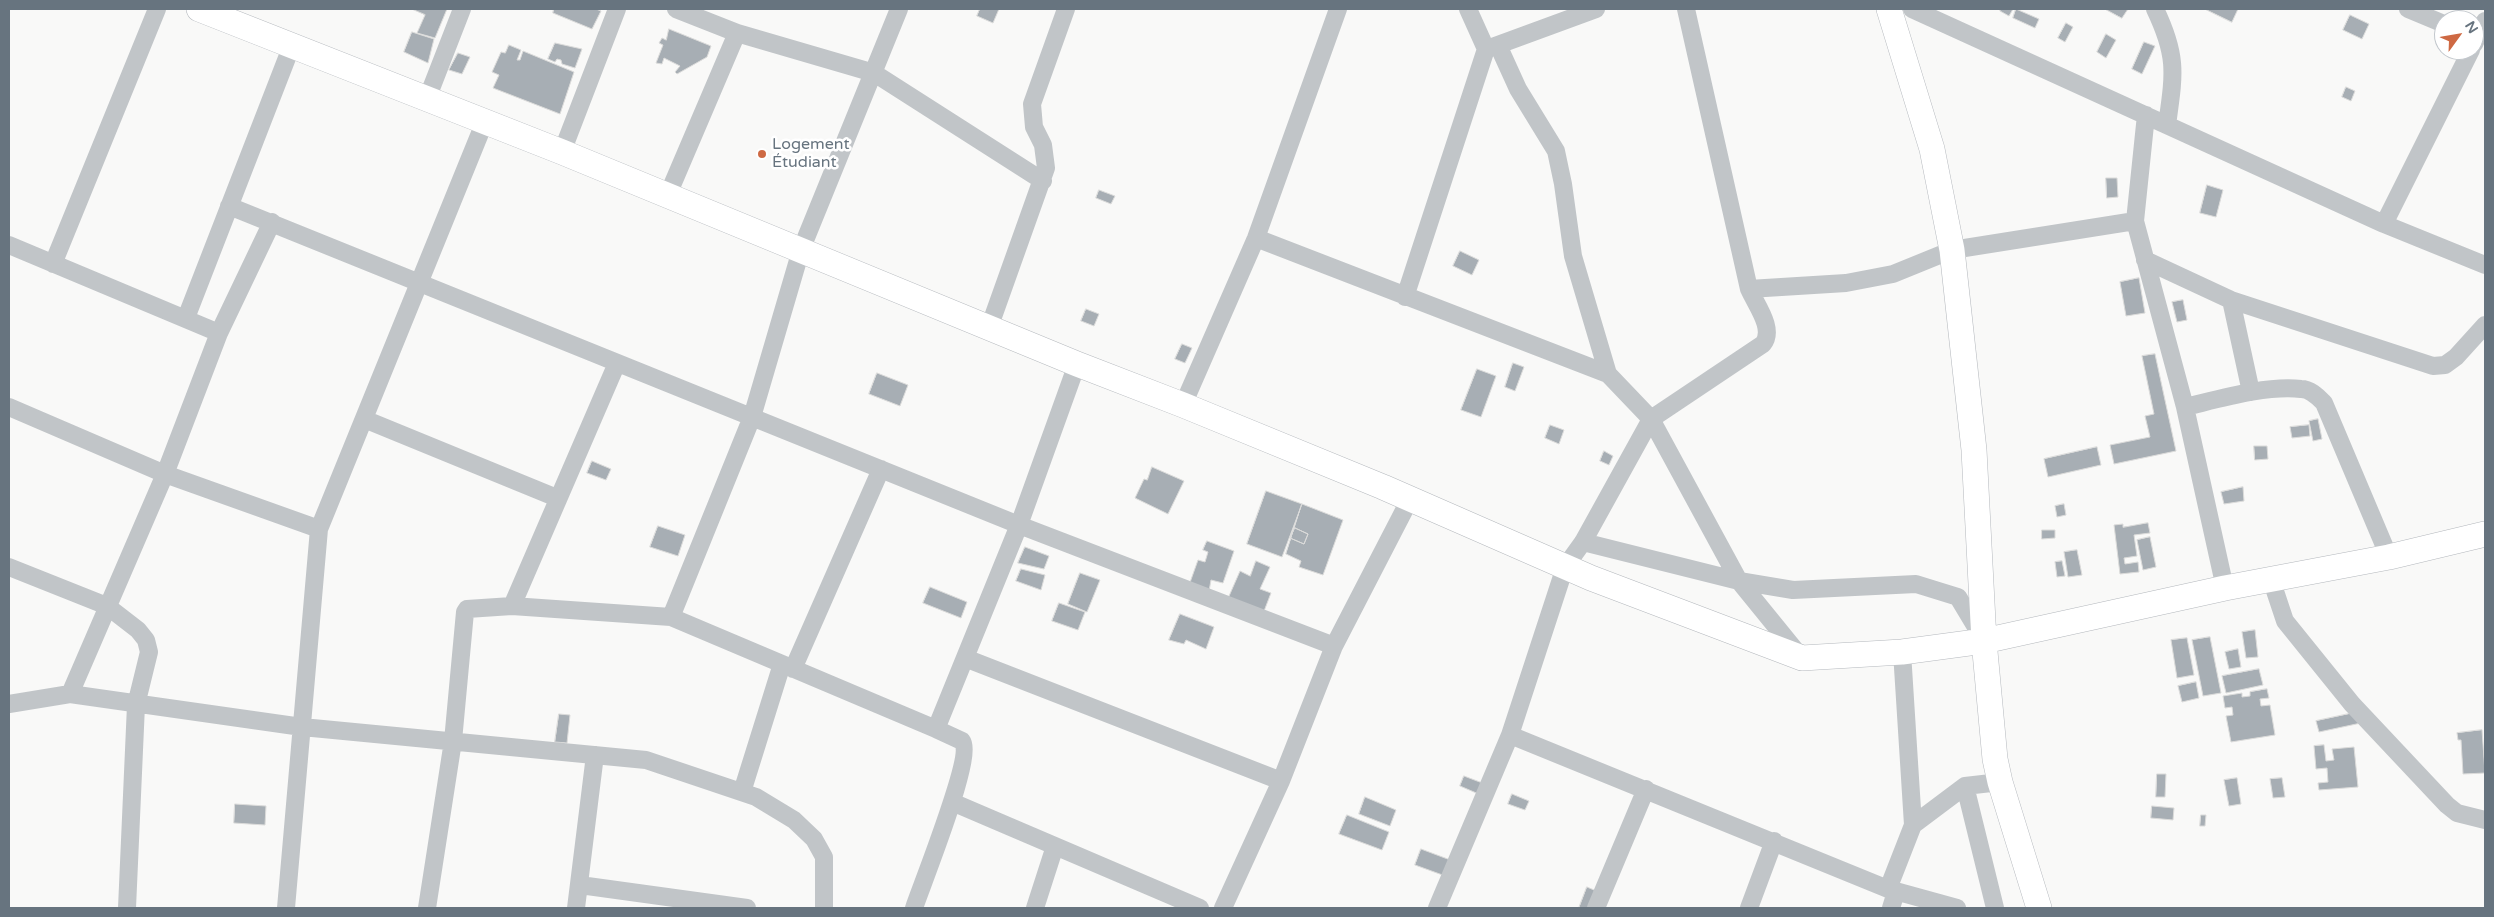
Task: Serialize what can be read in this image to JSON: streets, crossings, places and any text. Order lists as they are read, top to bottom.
{
  "places": ["Logement Étudiant"],
  "north": "top right"
}
